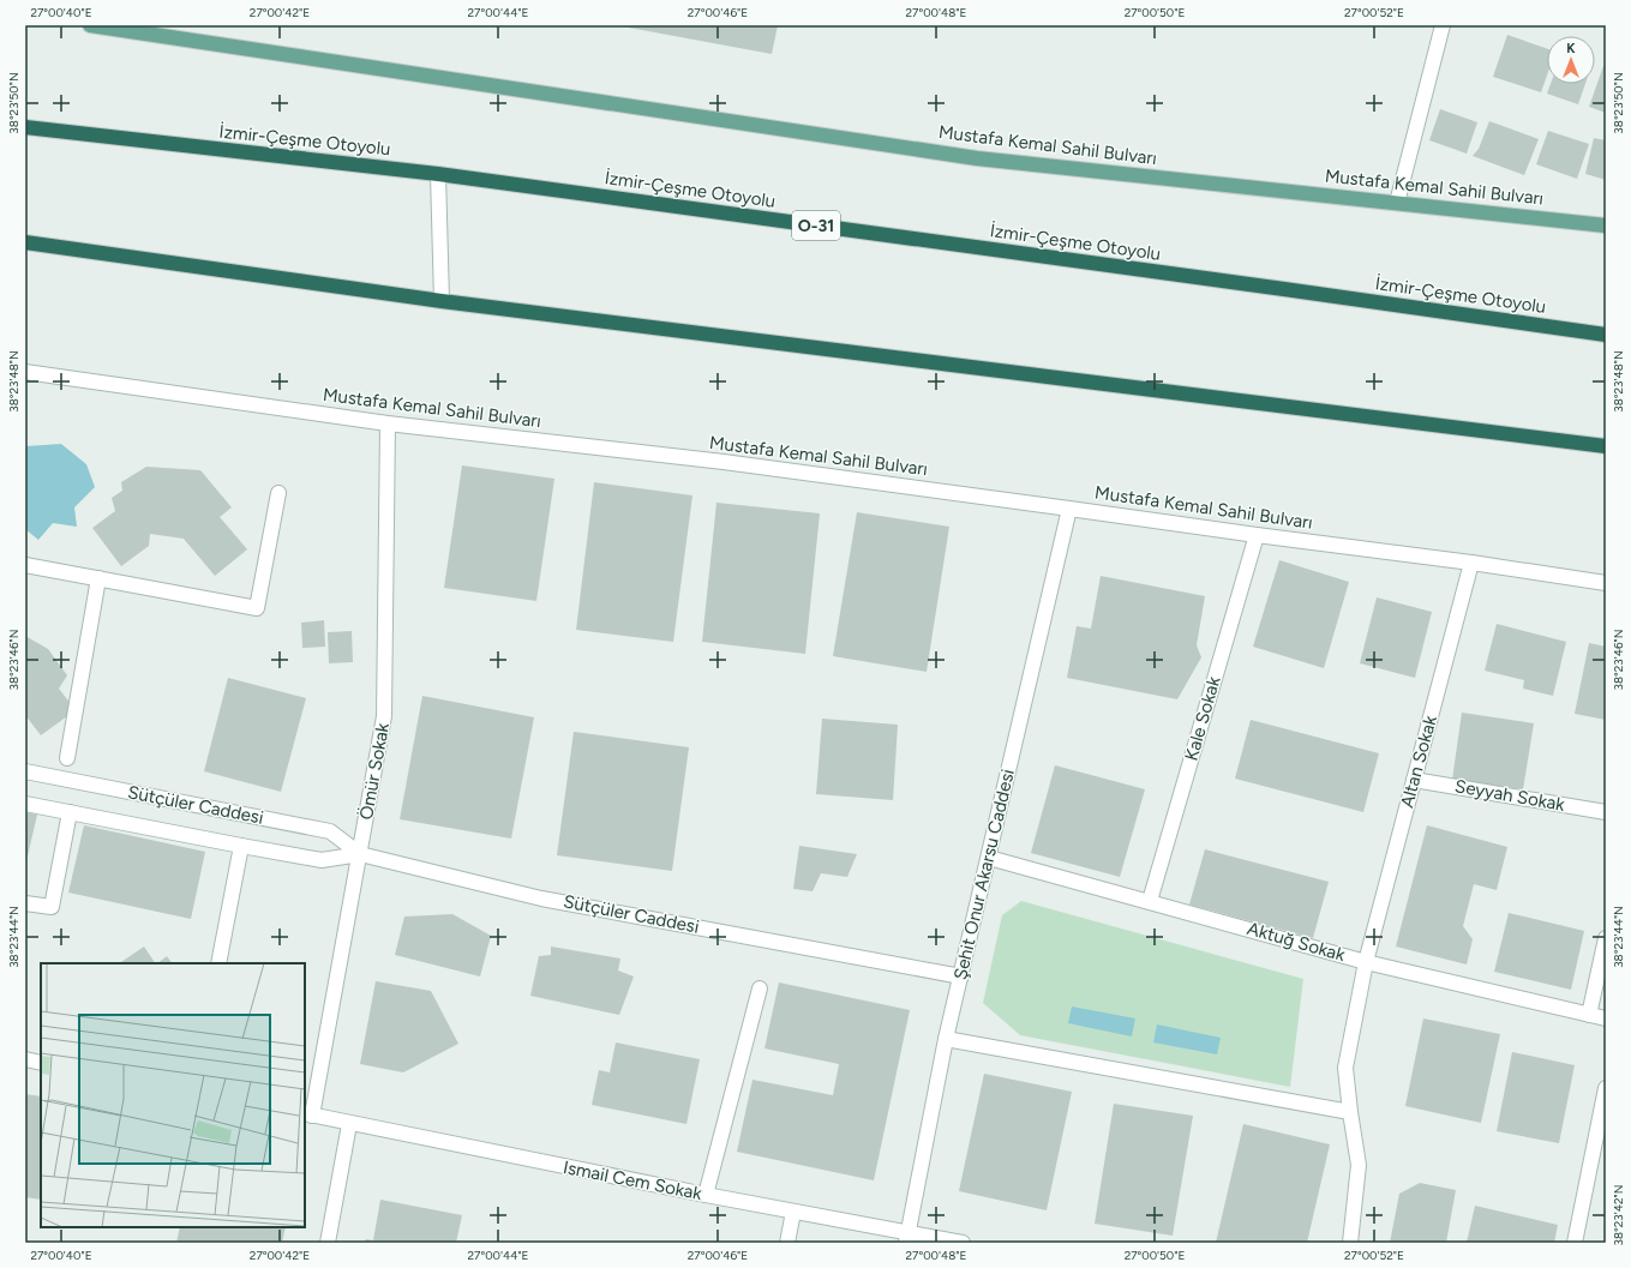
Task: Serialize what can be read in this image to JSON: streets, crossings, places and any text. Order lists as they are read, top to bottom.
{
  "streets": {
    "highway": ["İzmir-Çeşme Otoyolu", "O-31"],
    "main road": ["Mustafa Kemal Sahil Bulvarı"],
    "street": [
      "Kale Sokak",
      "Altan Sokak",
      "Ömür Sokak",
      "Seyyah Sokak",
      "Sütçüler Caddesi",
      "Şehit Onur Akarsu Caddesi",
      "Aktuğ Sokak",
      "Ismail Cem Sokak"
    ]
  },
  "crossings": [
    ["Mustafa Kemal Sahil Bulvarı", "Kale Sokak"],
    ["Mustafa Kemal Sahil Bulvarı", "Altan Sokak"],
    ["Mustafa Kemal Sahil Bulvarı", "Ömür Sokak"],
    ["Mustafa Kemal Sahil Bulvarı", "Şehit Onur Akarsu Caddesi"],
    ["Kale Sokak", "Aktuğ Sokak"],
    ["Altan Sokak", "Seyyah Sokak"],
    ["Altan Sokak", "Aktuğ Sokak"],
    ["Ömür Sokak", "Sütçüler Caddesi"],
    ["Ömür Sokak", "Ismail Cem Sokak"],
    ["Sütçüler Caddesi", "Şehit Onur Akarsu Caddesi"],
    ["Şehit Onur Akarsu Caddesi", "Aktuğ Sokak"],
    ["Şehit Onur Akarsu Caddesi", "Ismail Cem Sokak"]
  ],
  "north": "top",
  "coordinates": [
    "27°00'40\"E",
    "27°00'42\"E",
    "27°00'44\"E",
    "27°00'46\"E",
    "27°00'48\"E",
    "27°00'50\"E",
    "27°00'52\"E",
    "38°23'50\"N",
    "38°23'48\"N",
    "38°23'46\"N",
    "38°23'44\"N",
    "38°23'42\"N"
  ]
}
